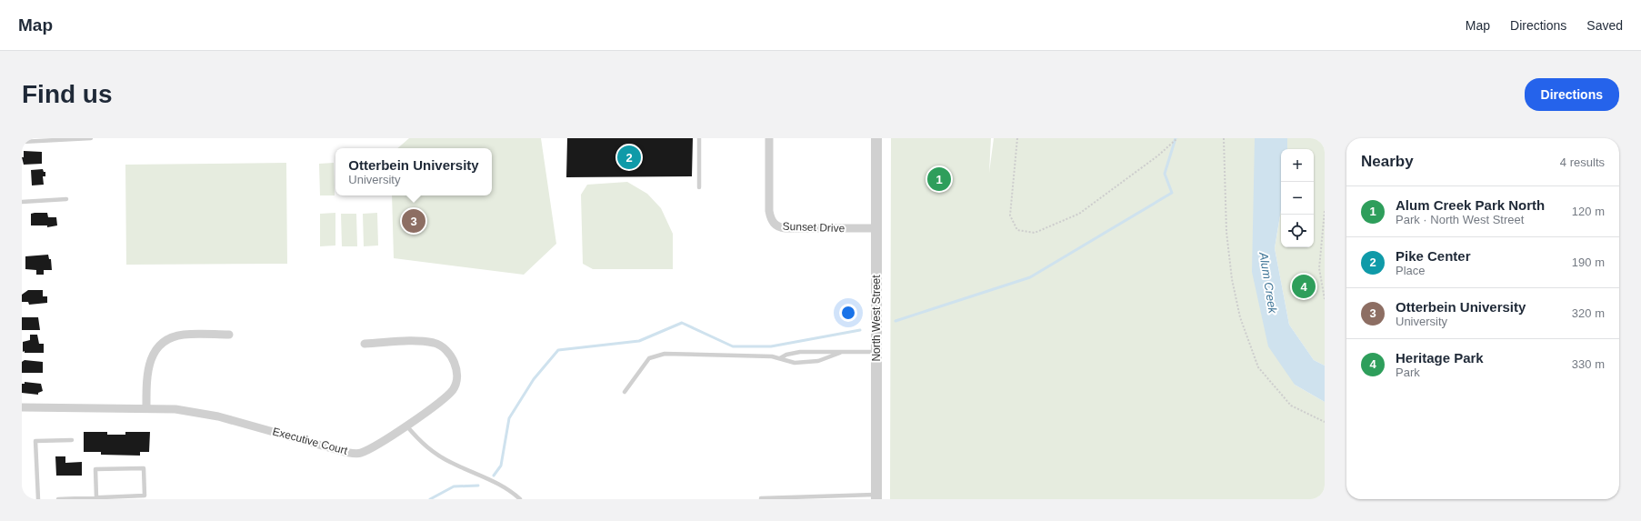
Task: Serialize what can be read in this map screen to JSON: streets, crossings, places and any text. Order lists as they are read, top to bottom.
{
  "streets": {
    "street": ["Sunset Drive", "North West Street", "Executive Court"]
  },
  "crossings": [
    ["Sunset Drive", "North West Street"]
  ],
  "water": ["Alum Creek"],
  "page": {
    "header": "Map",
    "nav": ["Map", "Directions", "Saved"],
    "buttons": "Directions",
    "title": "Find us",
    "heading": ["Nearby", "4 results"],
    "pins": [
      "2",
      "1",
      "3",
      "4"
    ],
    "popup": ["Otterbein University", "University"],
    "map_buttons": ["+", "−"],
    "list": [
      {
        "mark": "1",
        "name": "Alum Creek Park North",
        "note": "Park · North West Street",
        "value": "120 m"
      },
      {
        "mark": "2",
        "name": "Pike Center",
        "note": "Place",
        "value": "190 m"
      },
      {
        "mark": "3",
        "name": "Otterbein University",
        "note": "University",
        "value": "320 m"
      },
      {
        "mark": "4",
        "name": "Heritage Park",
        "note": "Park",
        "value": "330 m"
      }
    ]
  }
}
